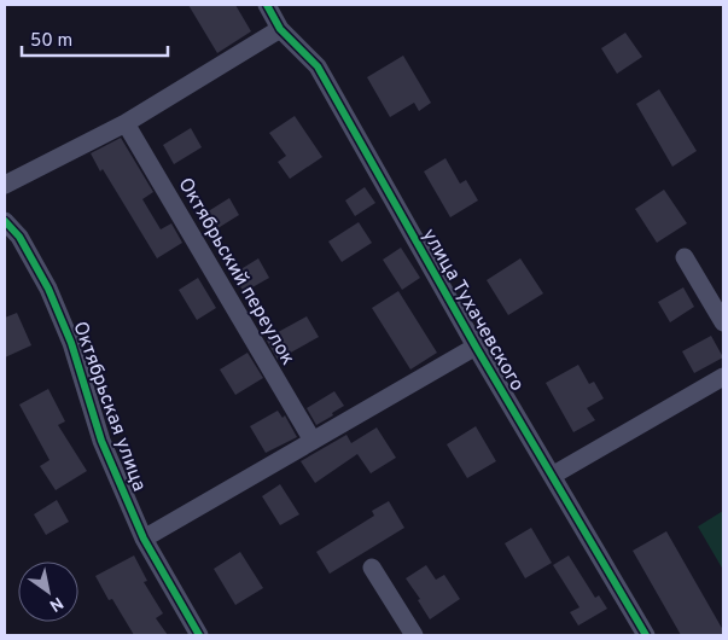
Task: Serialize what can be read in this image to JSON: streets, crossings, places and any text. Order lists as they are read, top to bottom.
{
  "streets": {
    "street": ["Октябрьский переулок", "улица Тухачевского", "Октябрьская улица"]
  },
  "scale_bar": "50 m",
  "north": "bottom right"
}
